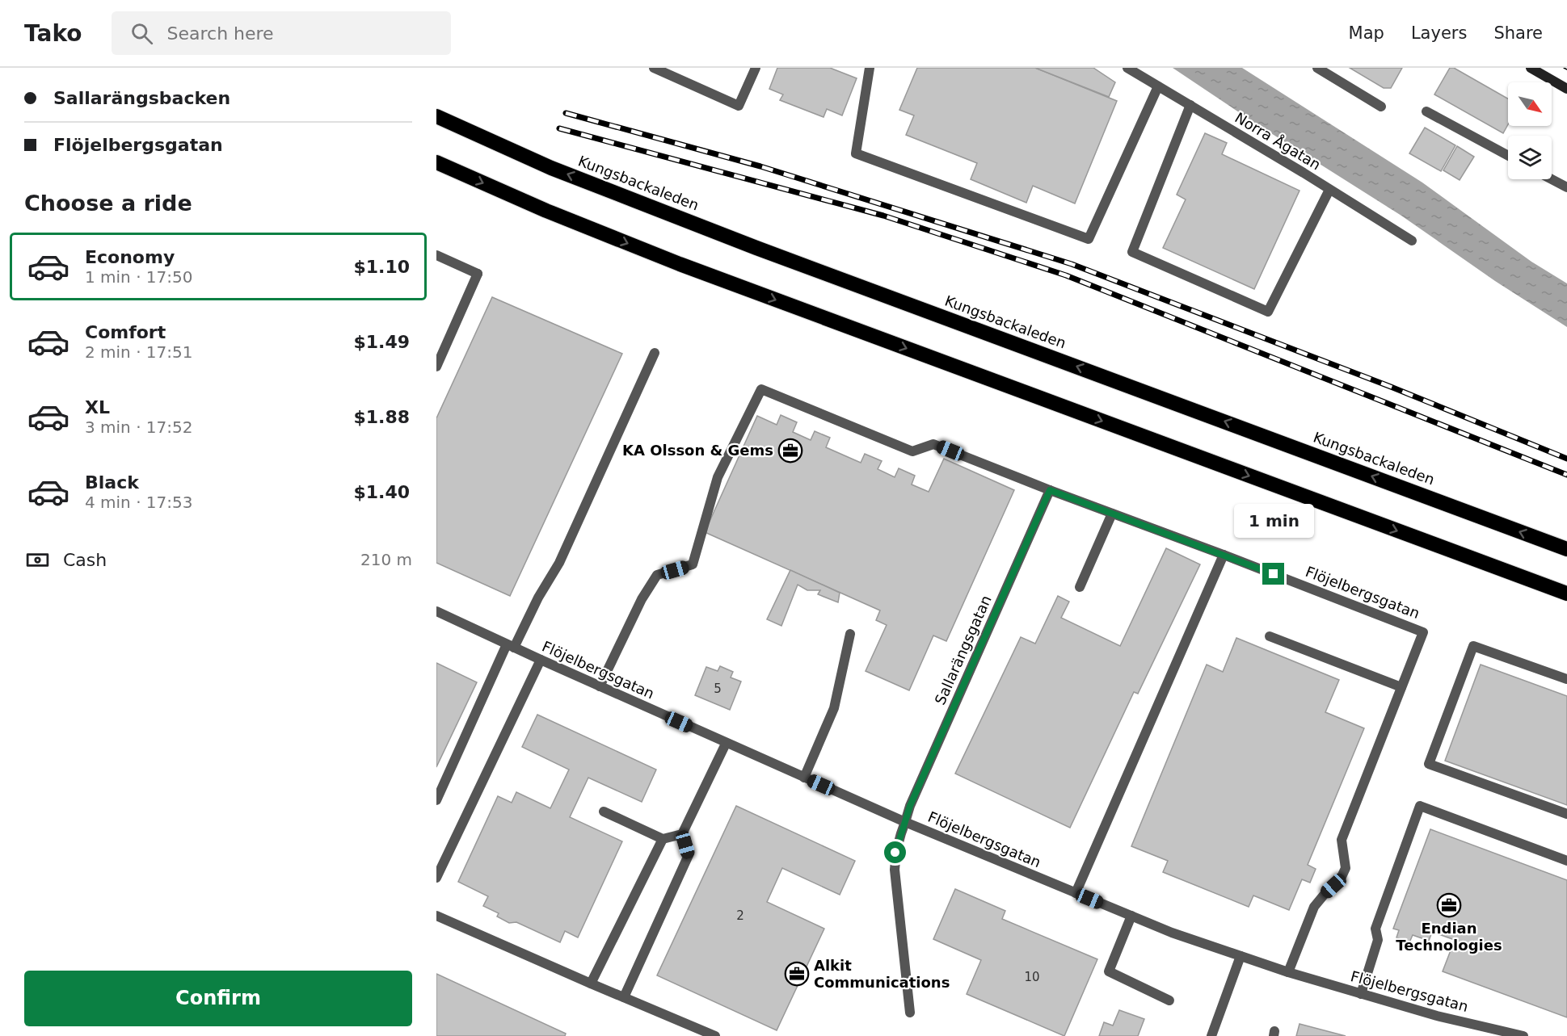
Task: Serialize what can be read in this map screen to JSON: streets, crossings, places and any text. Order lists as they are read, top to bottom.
{
  "streets": {
    "highway": ["Kungsbackaleden"],
    "street": ["Norra Ågatan", "Flöjelbergsgatan", "Sallarängsgatan"]
  },
  "crossings": [
    ["Flöjelbergsgatan", "Sallarängsgatan"]
  ],
  "places": {
    "office": ["KA Olsson & Gems", "Endian Technologies", "Alkit Communications"]
  },
  "house_numbers": ["5", "2", "10"],
  "north": "bottom right",
  "page": {
    "header": "Tako",
    "search": "Search here",
    "nav": ["Map", "Layers", "Share"],
    "banner": ["Sallarängsbacken", "Flöjelbergsgatan"],
    "heading": "Choose a ride",
    "list": [
      {
        "name": "Economy",
        "note": "1 min · 17:50",
        "value": "$1.10"
      },
      {
        "name": "Comfort",
        "note": "2 min · 17:51",
        "value": "$1.49"
      },
      {
        "name": "XL",
        "note": "3 min · 17:52",
        "value": "$1.88"
      },
      {
        "name": "Black",
        "note": "4 min · 17:53",
        "value": "$1.40"
      }
    ],
    "bubble": "1 min",
    "pay": ["Cash", "210 m"],
    "buttons": "Confirm"
  }
}
